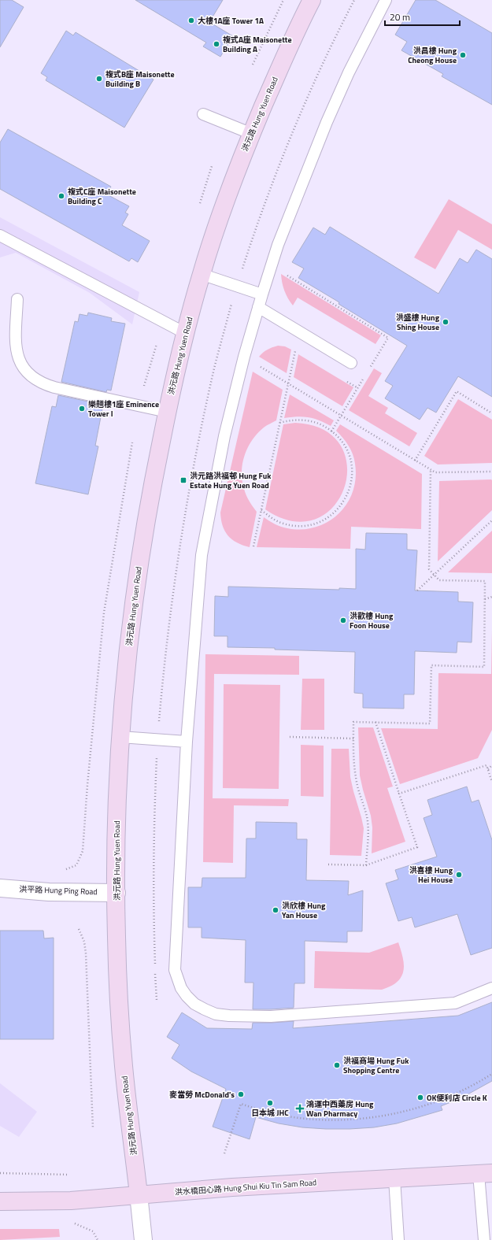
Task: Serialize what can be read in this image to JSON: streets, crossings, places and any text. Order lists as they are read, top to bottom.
{
  "streets": {
    "street": ["洪元路 Hung Yuen Road", "洪平路 Hung Ping Road", "洪水橋田心路 Hung Shui Kiu Tin Sam Road"]
  },
  "crossings": [
    ["洪元路 Hung Yuen Road", "洪平路 Hung Ping Road"],
    ["洪元路 Hung Yuen Road", "洪水橋田心路 Hung Shui Kiu Tin Sam Road"]
  ],
  "places": {
    "other": [
      "大樓1A座 Tower 1A",
      "複式A座 Maisonette Building A",
      "洪昌樓 Hung Cheong House",
      "複式B座 Maisonette Building B",
      "複式C座 Maisonette Building C",
      "洪盛樓 Hung Shing House",
      "樂翹樓1座 Eminence Tower I",
      "洪歡樓 Hung Foon House",
      "洪喜樓 Hung Hei House",
      "洪欣樓 Hung Yan House",
      "洪福商場 Hung Fuk Shopping Centre",
      "麥當勞 McDonald's",
      "OK便利店 Circle K",
      "日本城 JHC"
    ],
    "transit": ["洪元路洪福邨 Hung Fuk Estate Hung Yuen Road"],
    "health": ["鴻運中西藥房 Hung Wan Pharmacy"]
  },
  "scale_bar": "20 m"
}
